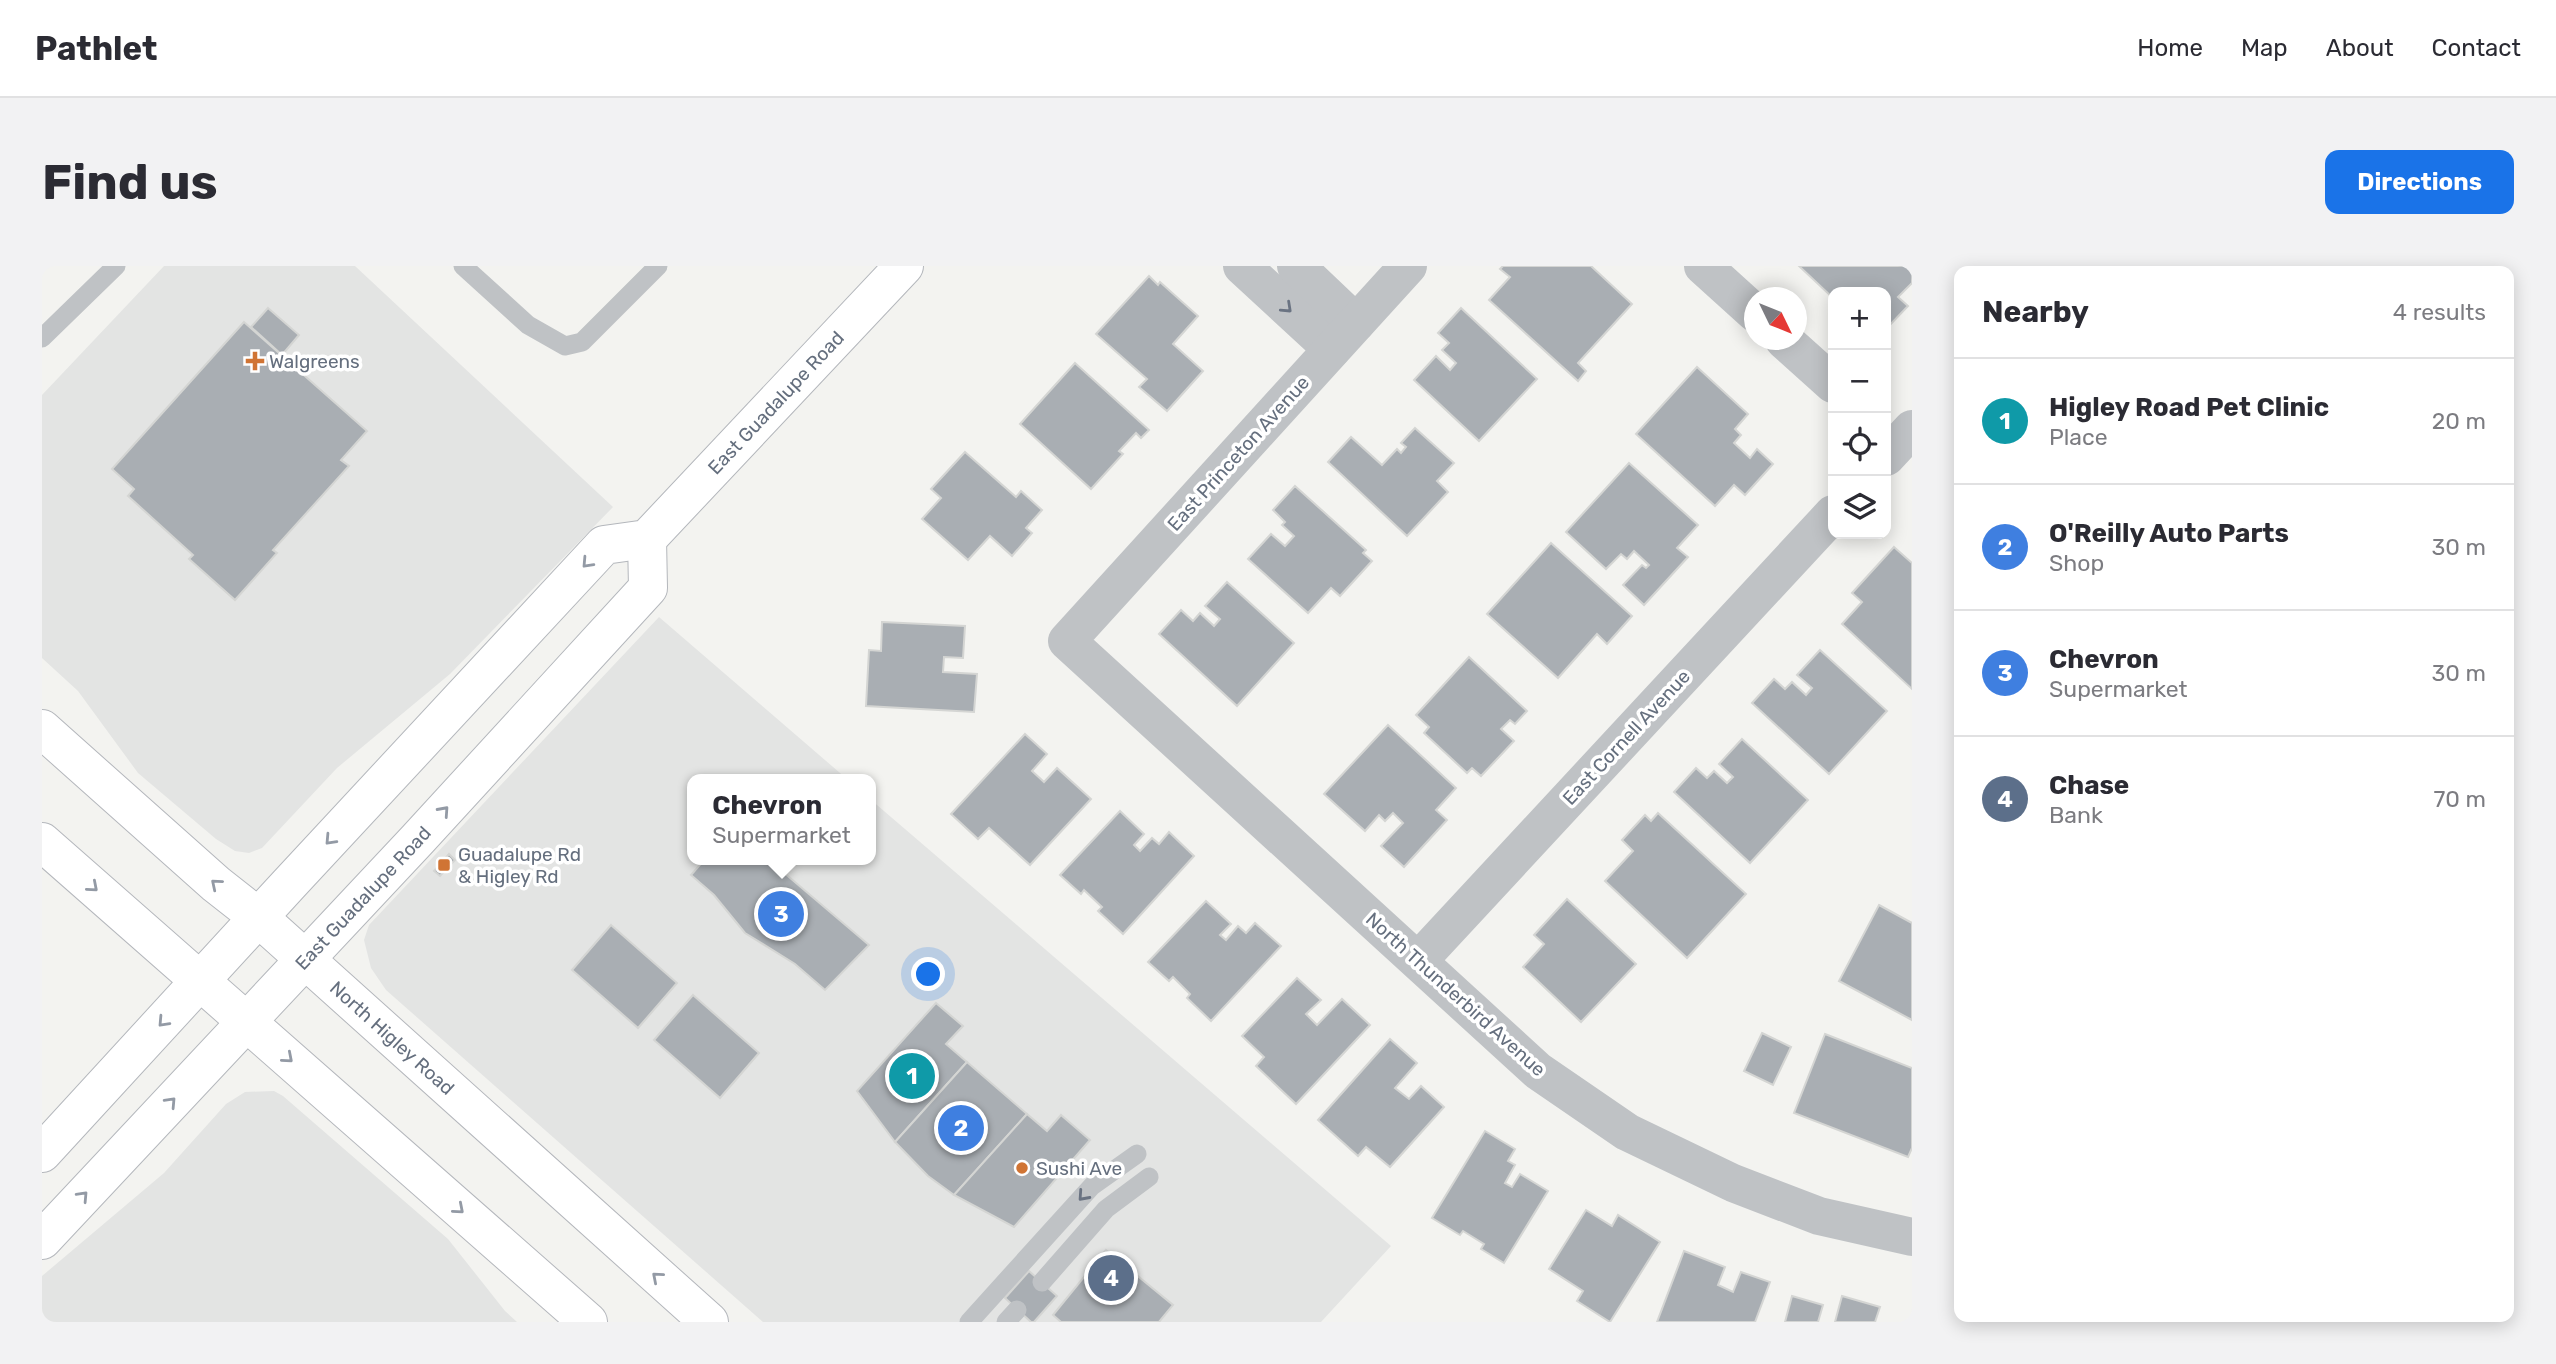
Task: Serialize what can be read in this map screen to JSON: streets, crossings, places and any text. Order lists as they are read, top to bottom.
{
  "streets": {
    "main road": ["East Guadalupe Road", "North Higley Road"],
    "street": ["East Princeton Avenue", "East Cornell Avenue", "North Thunderbird Avenue"]
  },
  "crossings": [
    ["East Guadalupe Road", "North Higley Road"],
    ["East Princeton Avenue", "North Thunderbird Avenue"],
    ["East Cornell Avenue", "North Thunderbird Avenue"]
  ],
  "places": {
    "health": ["Walgreens"],
    "transit": ["Guadalupe Rd & Higley Rd"],
    "other": ["Sushi Ave"]
  },
  "north": "bottom right",
  "page": {
    "header": "Pathlet",
    "nav": [
      "Home",
      "Map",
      "About",
      "Contact"
    ],
    "buttons": "Directions",
    "title": "Find us",
    "heading": ["Nearby", "4 results"],
    "map_buttons": ["+", "−"],
    "list": [
      {
        "mark": "1",
        "name": "Higley Road Pet Clinic",
        "note": "Place",
        "value": "20 m"
      },
      {
        "mark": "2",
        "name": "O'Reilly Auto Parts",
        "note": "Shop",
        "value": "30 m"
      },
      {
        "mark": "3",
        "name": "Chevron",
        "note": "Supermarket",
        "value": "30 m"
      },
      {
        "mark": "4",
        "name": "Chase",
        "note": "Bank",
        "value": "70 m"
      }
    ],
    "popup": ["Chevron", "Supermarket"],
    "pins": [
      "3",
      "1",
      "2",
      "4"
    ]
  }
}
